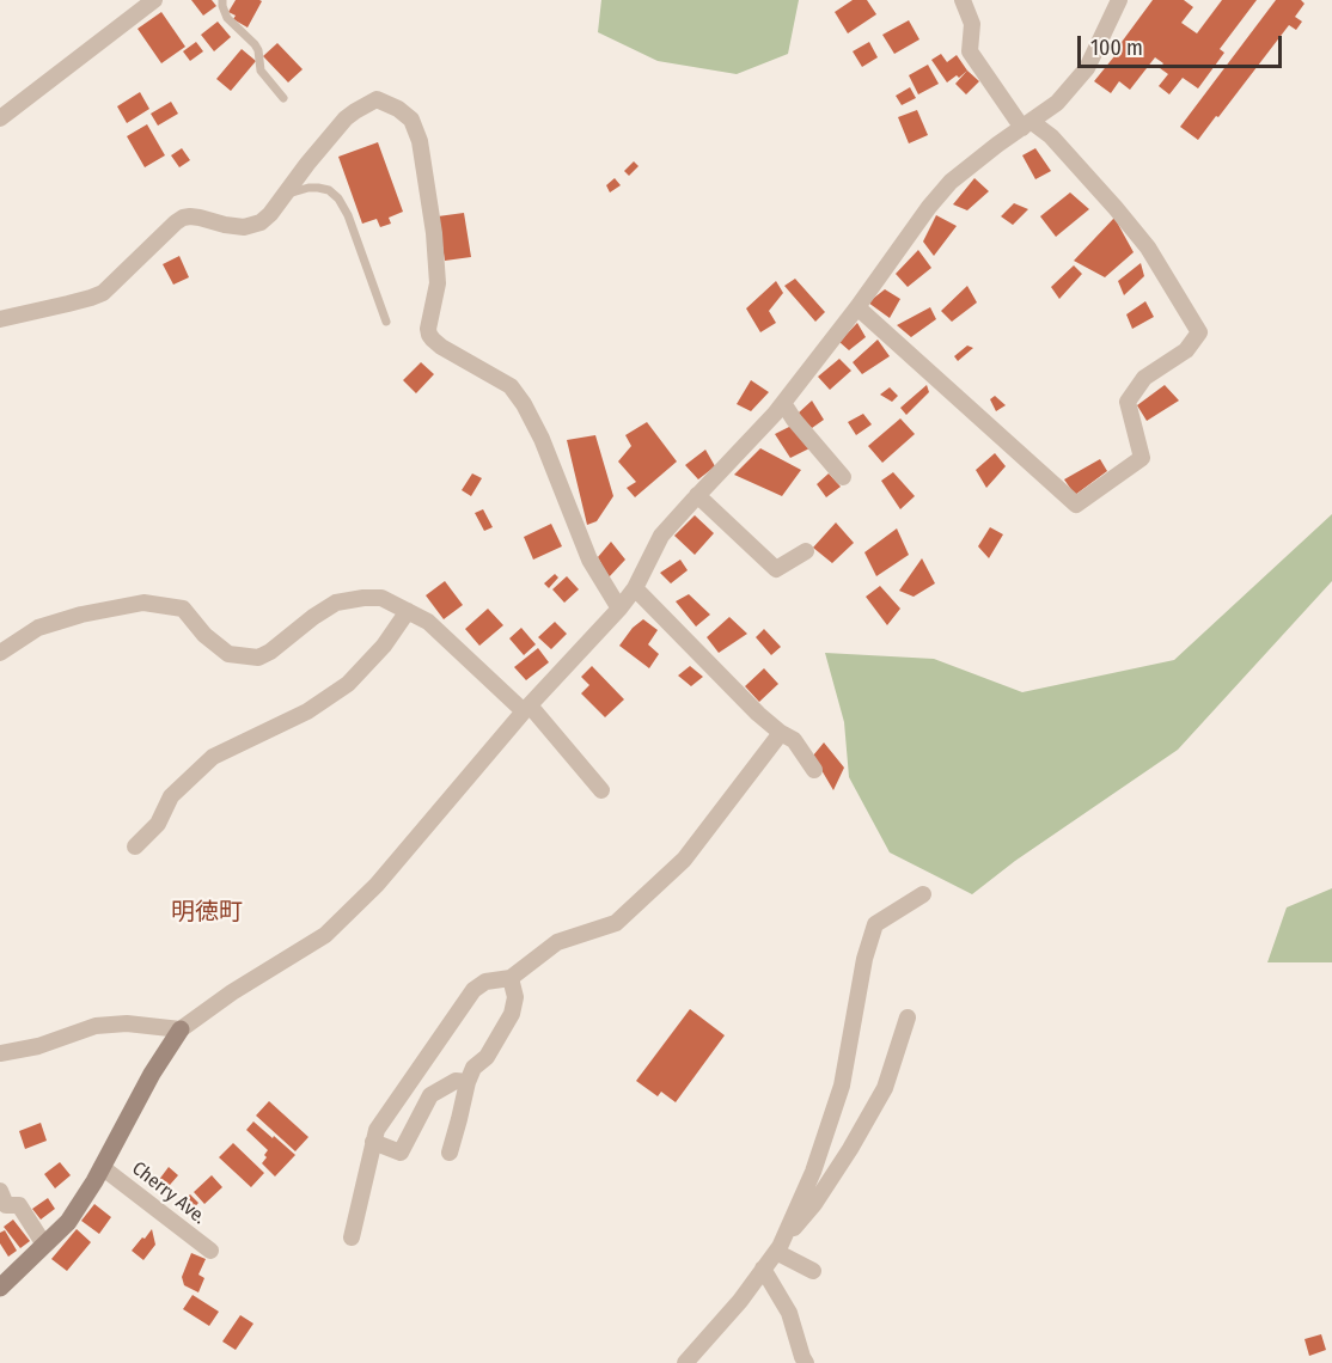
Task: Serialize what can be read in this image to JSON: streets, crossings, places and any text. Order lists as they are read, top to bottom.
{
  "streets": {
    "street": ["Cherry Ave."]
  },
  "districts": ["明徳町"],
  "scale_bar": "100 m"
}
